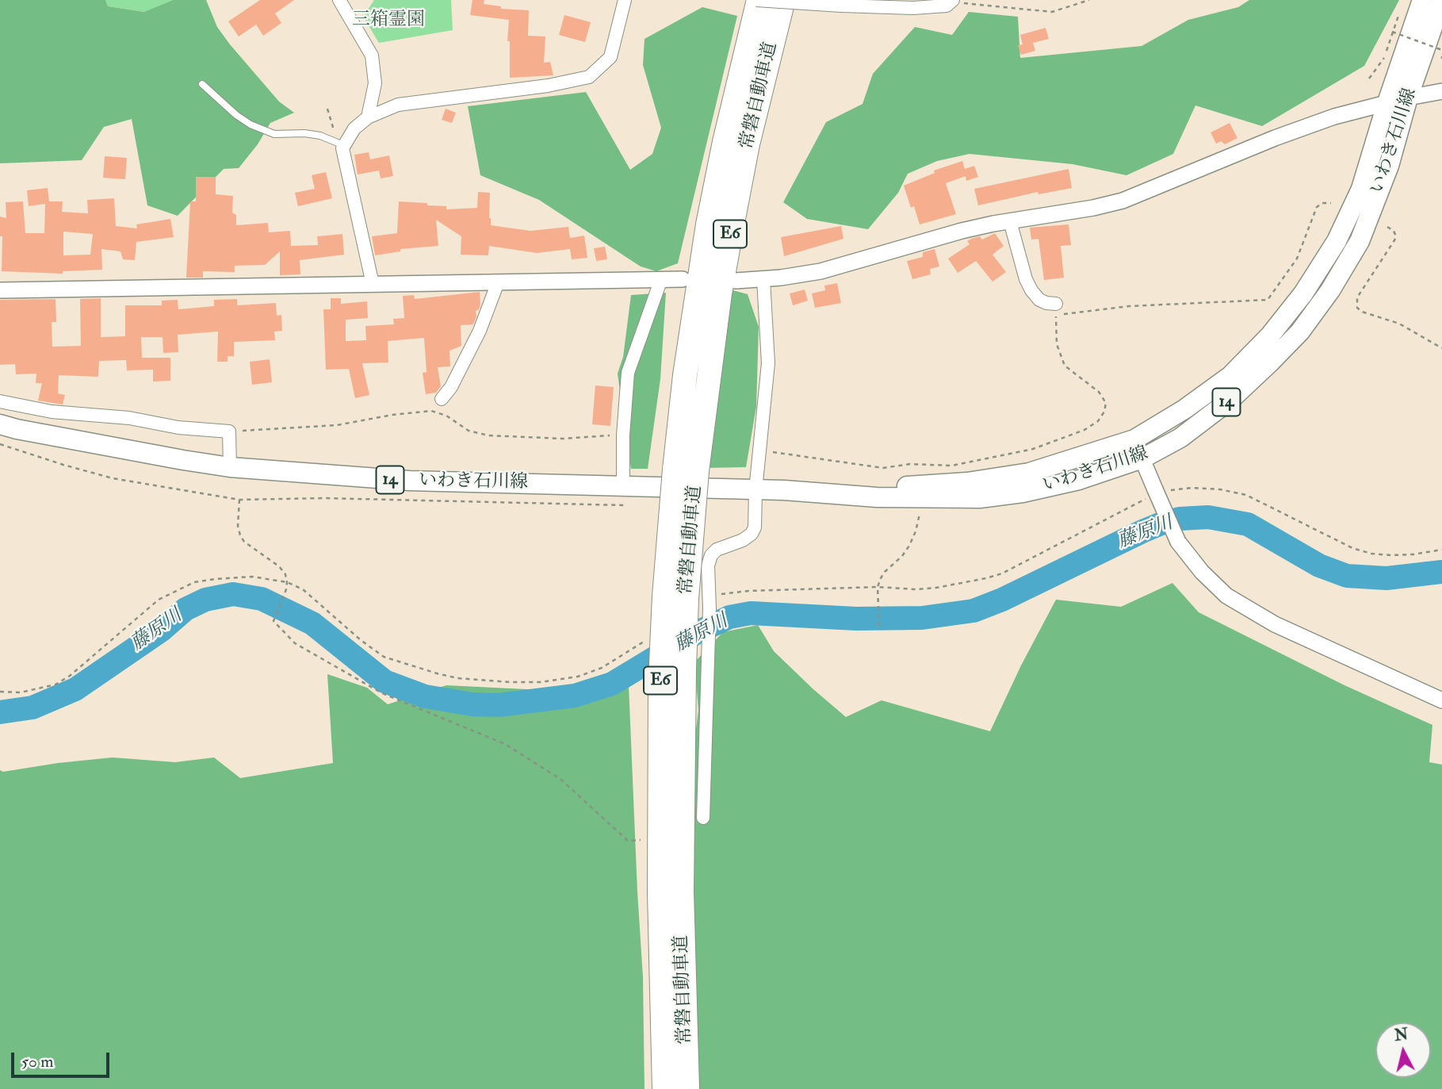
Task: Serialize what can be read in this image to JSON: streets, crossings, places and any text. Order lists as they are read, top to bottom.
{
  "streets": {
    "highway": ["常磐自動車道", "E6"],
    "main road": ["いわき石川線", "14"]
  },
  "water": ["藤原川"],
  "parks": ["三箱霊園"],
  "scale_bar": "50 m",
  "north": "top"
}
